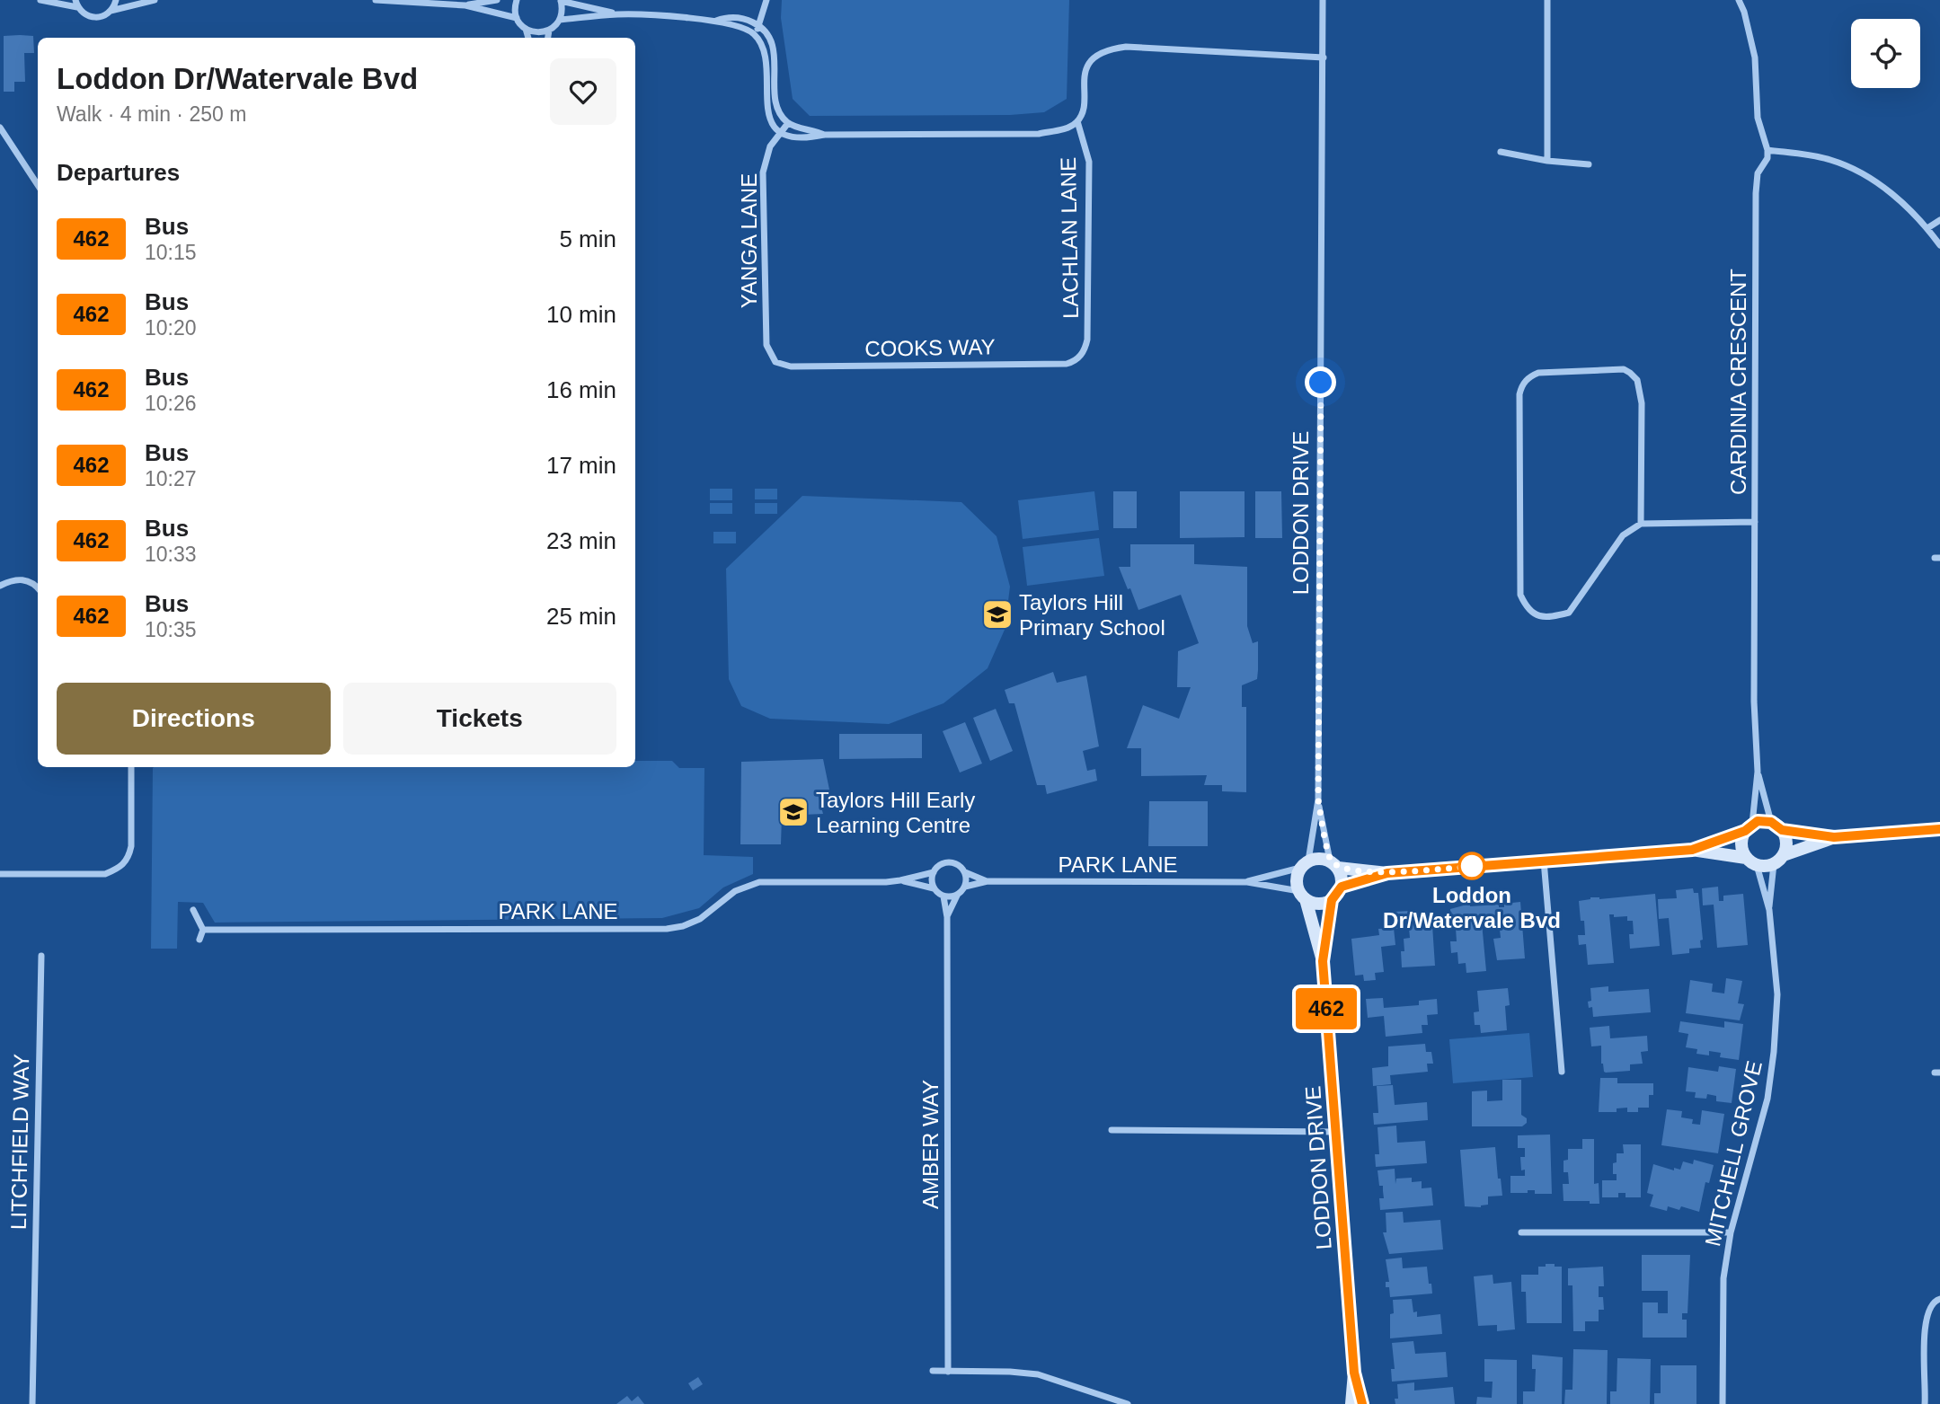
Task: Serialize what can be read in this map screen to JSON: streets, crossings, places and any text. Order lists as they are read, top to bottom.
{
  "streets": {
    "street": [
      "LACHLAN LANE",
      "YANGA LANE",
      "COOKS WAY",
      "CARDINIA CRESCENT",
      "LODDON DRIVE",
      "PARK LANE",
      "LITCHFIELD WAY",
      "AMBER WAY",
      "MITCHELL GROVE"
    ]
  },
  "crossings": [
    ["LACHLAN LANE", "COOKS WAY"],
    ["YANGA LANE", "COOKS WAY"],
    ["CARDINIA CRESCENT", "MITCHELL GROVE"],
    ["LODDON DRIVE", "PARK LANE"],
    ["PARK LANE", "AMBER WAY"]
  ],
  "places": {
    "school or university": ["Taylors Hill Primary School", "Taylors Hill Early Learning Centre"],
    "other": ["Loddon Dr/Watervale Bvd"]
  },
  "lines": ["bus line 462"],
  "page": {
    "on_map": "462",
    "heading": [
      ["Loddon Dr/Watervale Bvd", "Walk · 4 min · 250 m"],
      "Departures"
    ],
    "list": [
      {
        "mark": "462",
        "name": "Bus",
        "note": "10:15",
        "value": "5 min"
      },
      {
        "mark": "462",
        "name": "Bus",
        "note": "10:20",
        "value": "10 min"
      },
      {
        "mark": "462",
        "name": "Bus",
        "note": "10:26",
        "value": "16 min"
      },
      {
        "mark": "462",
        "name": "Bus",
        "note": "10:27",
        "value": "17 min"
      },
      {
        "mark": "462",
        "name": "Bus",
        "note": "10:33",
        "value": "23 min"
      },
      {
        "mark": "462",
        "name": "Bus",
        "note": "10:35",
        "value": "25 min"
      }
    ],
    "buttons": ["Directions", "Tickets"]
  }
}
